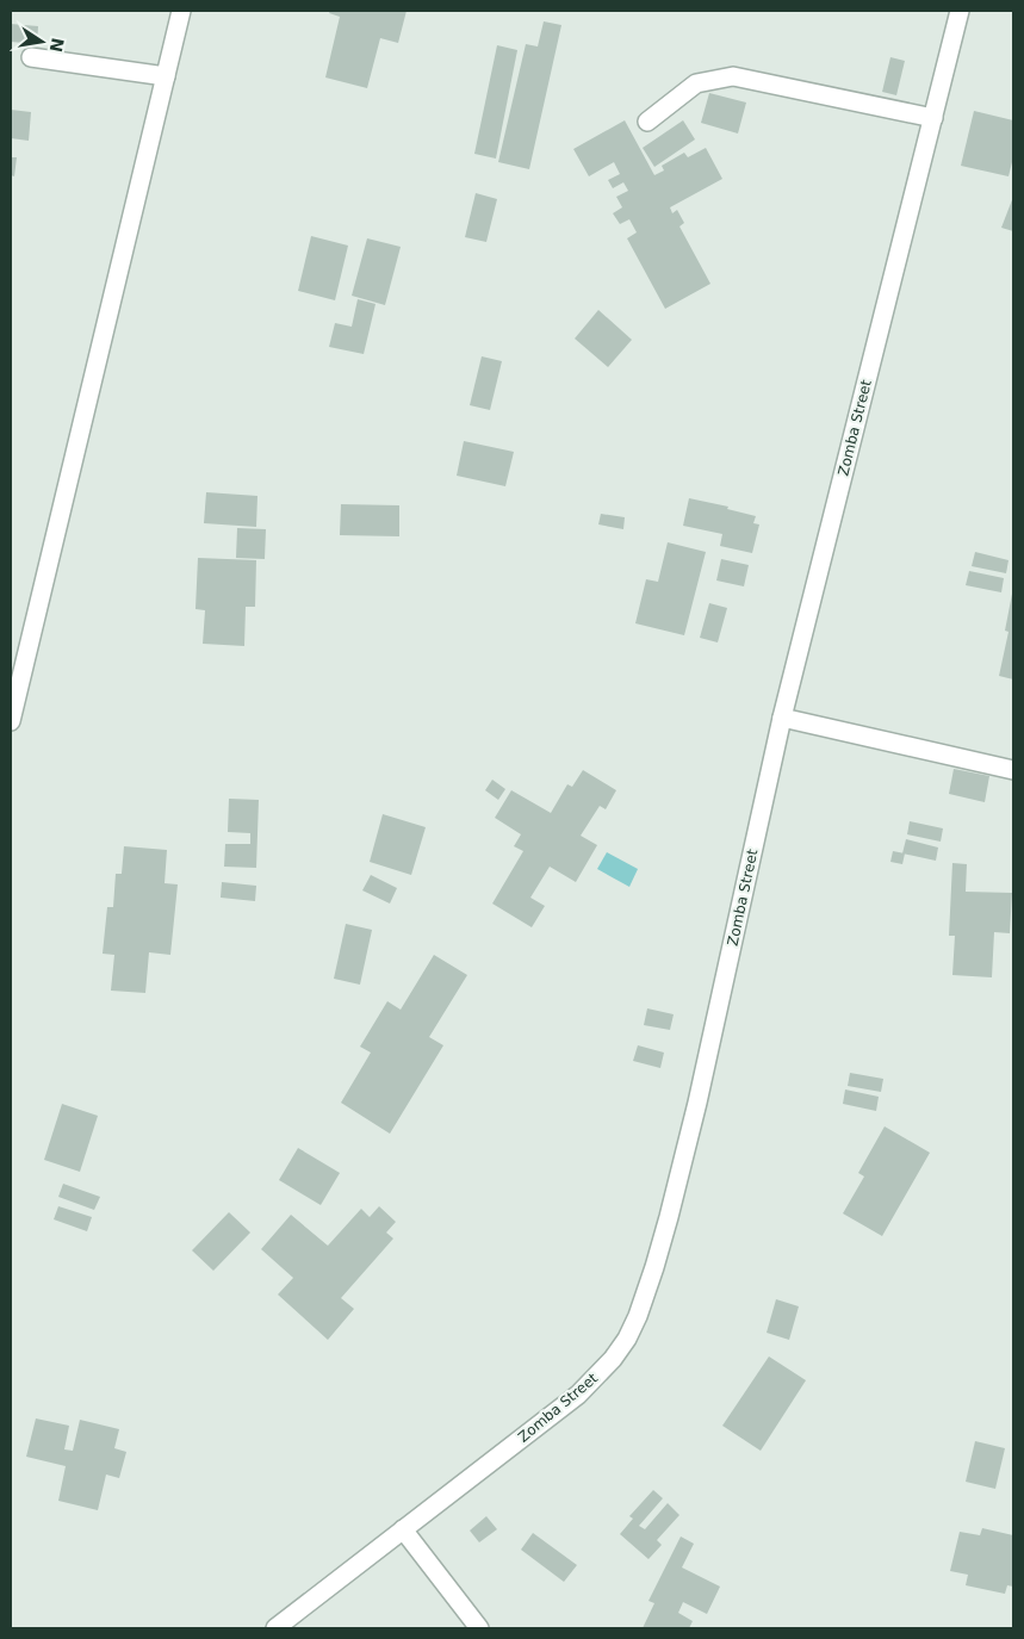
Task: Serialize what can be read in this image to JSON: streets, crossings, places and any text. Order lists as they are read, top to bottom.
{
  "streets": {
    "street": ["Zomba Street"]
  },
  "north": "right"
}
